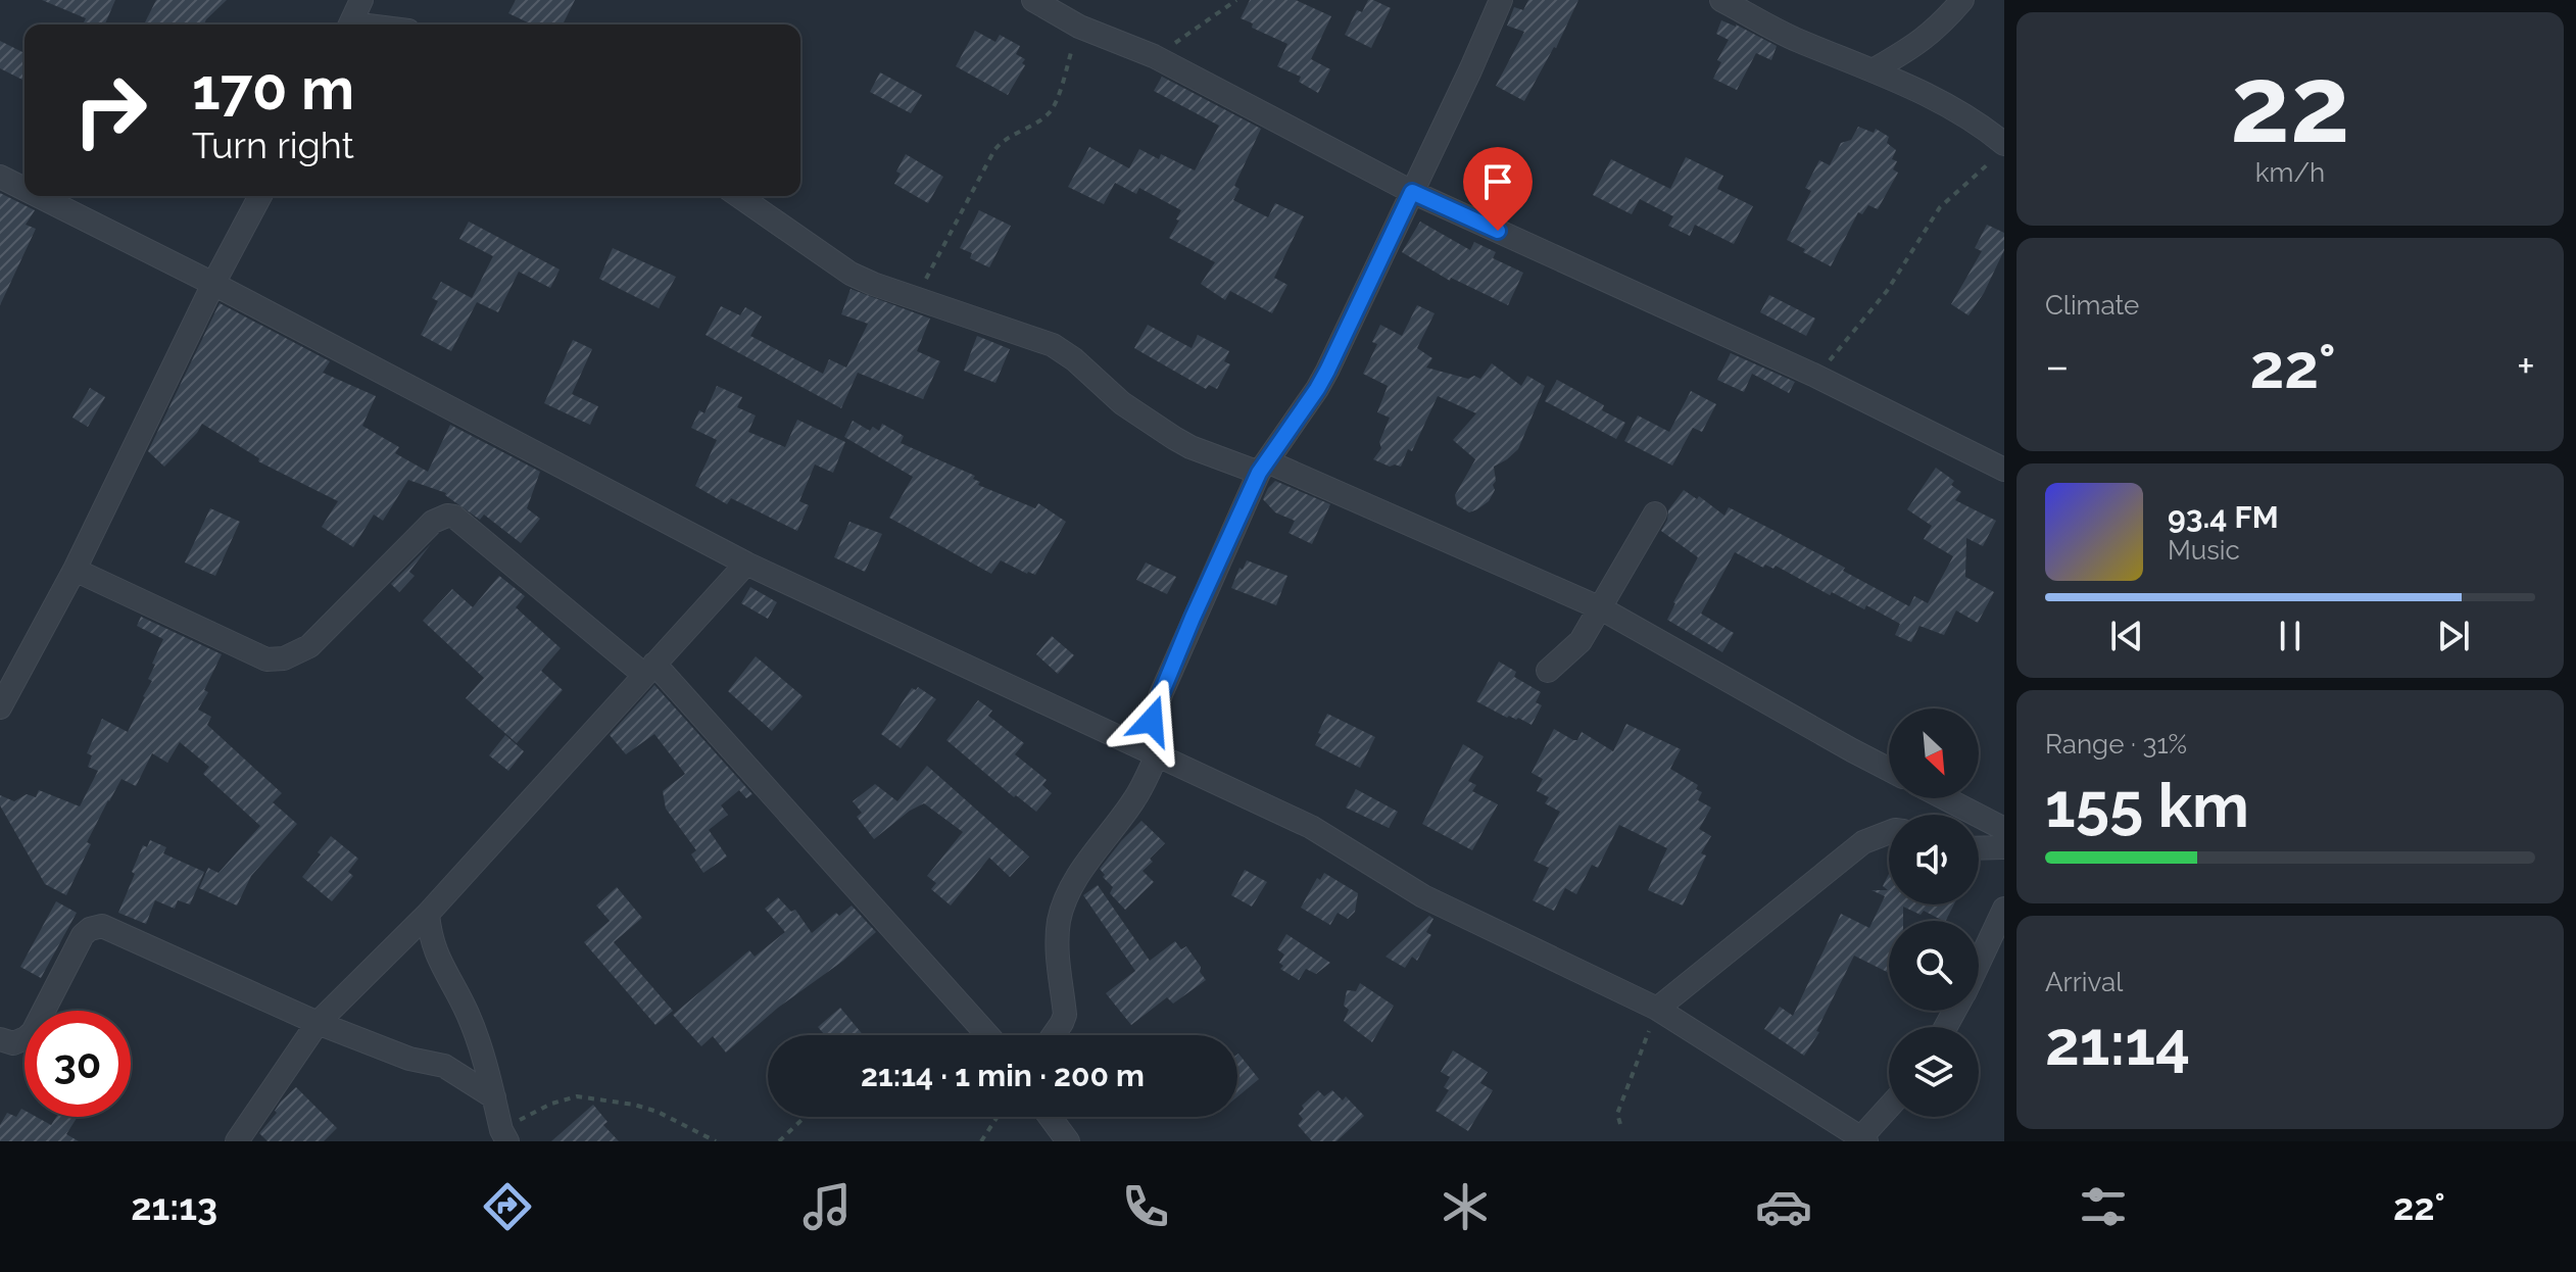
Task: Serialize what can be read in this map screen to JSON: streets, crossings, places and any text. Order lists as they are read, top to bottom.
{
  "north": "bottom right",
  "page": {
    "tile": [
      ["22", "km/h"],
      "Climate",
      ["Range · 31%", "155 km"],
      ["Arrival", "21:14"]
    ],
    "turn": ["170 m", "Turn right"],
    "heat": ["−", "22°", "+"],
    "song": ["93.4 FM", "Music"],
    "limit": "30",
    "trip": "21:14 · 1 min · 200 m",
    "tabs": ["21:13", "22°"]
  }
}
